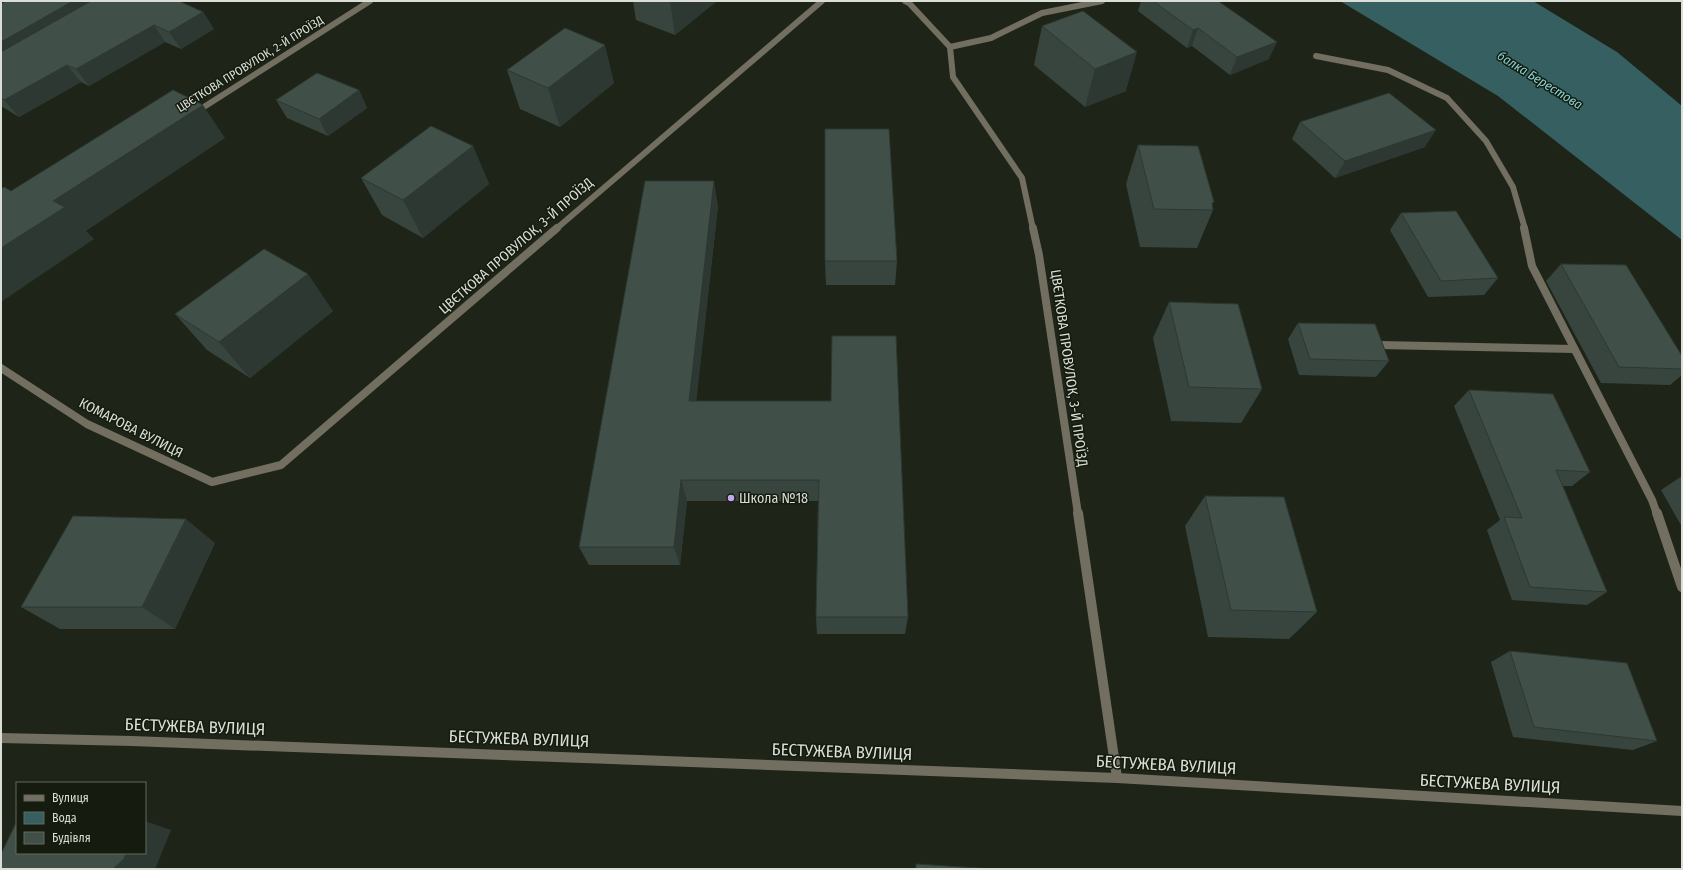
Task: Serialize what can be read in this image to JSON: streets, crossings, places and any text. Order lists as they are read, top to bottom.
{
  "streets": {
    "street": [
      "ЦВЄТКОВА ПРОВУЛОК, 2-Й ПРОЇЗД",
      "ЦВЄТКОВА ПРОВУЛОК, 3-Й ПРОЇЗД",
      "КОМАРОВА ВУЛИЦЯ",
      "БЕСТУЖЕВА ВУЛИЦЯ"
    ]
  },
  "crossings": [
    ["ЦВЄТКОВА ПРОВУЛОК, 3-Й ПРОЇЗД", "КОМАРОВА ВУЛИЦЯ"],
    ["ЦВЄТКОВА ПРОВУЛОК, 3-Й ПРОЇЗД", "БЕСТУЖЕВА ВУЛИЦЯ"]
  ],
  "water": ["балка Берестова"],
  "places": ["Школа №18"],
  "legend": ["Вулиця", "Вода", "Будівля"]
}
